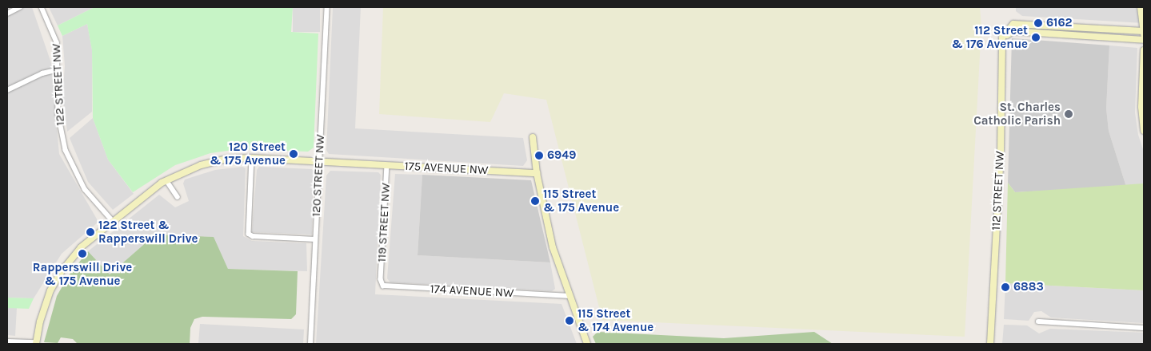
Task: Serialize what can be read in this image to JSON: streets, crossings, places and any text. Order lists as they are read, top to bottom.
{
  "streets": {
    "street": [
      "122 STREET NW",
      "175 AVENUE NW",
      "120 STREET NW",
      "112 STREET NW",
      "119 STREET NW",
      "174 AVENUE NW"
    ]
  },
  "crossings": [
    ["122 STREET NW", "175 AVENUE NW"],
    ["175 AVENUE NW", "120 STREET NW"],
    ["175 AVENUE NW", "119 STREET NW"],
    ["119 STREET NW", "174 AVENUE NW"]
  ],
  "places": [
    "6162",
    "112 Street & 176 Avenue",
    "St. Charles Catholic Parish",
    "120 Street & 175 Avenue",
    "6949",
    "115 Street & 175 Avenue",
    "122 Street & Rapperswill Drive",
    "Rapperswill Drive & 175 Avenue",
    "6883",
    "115 Street & 174 Avenue"
  ]
}
